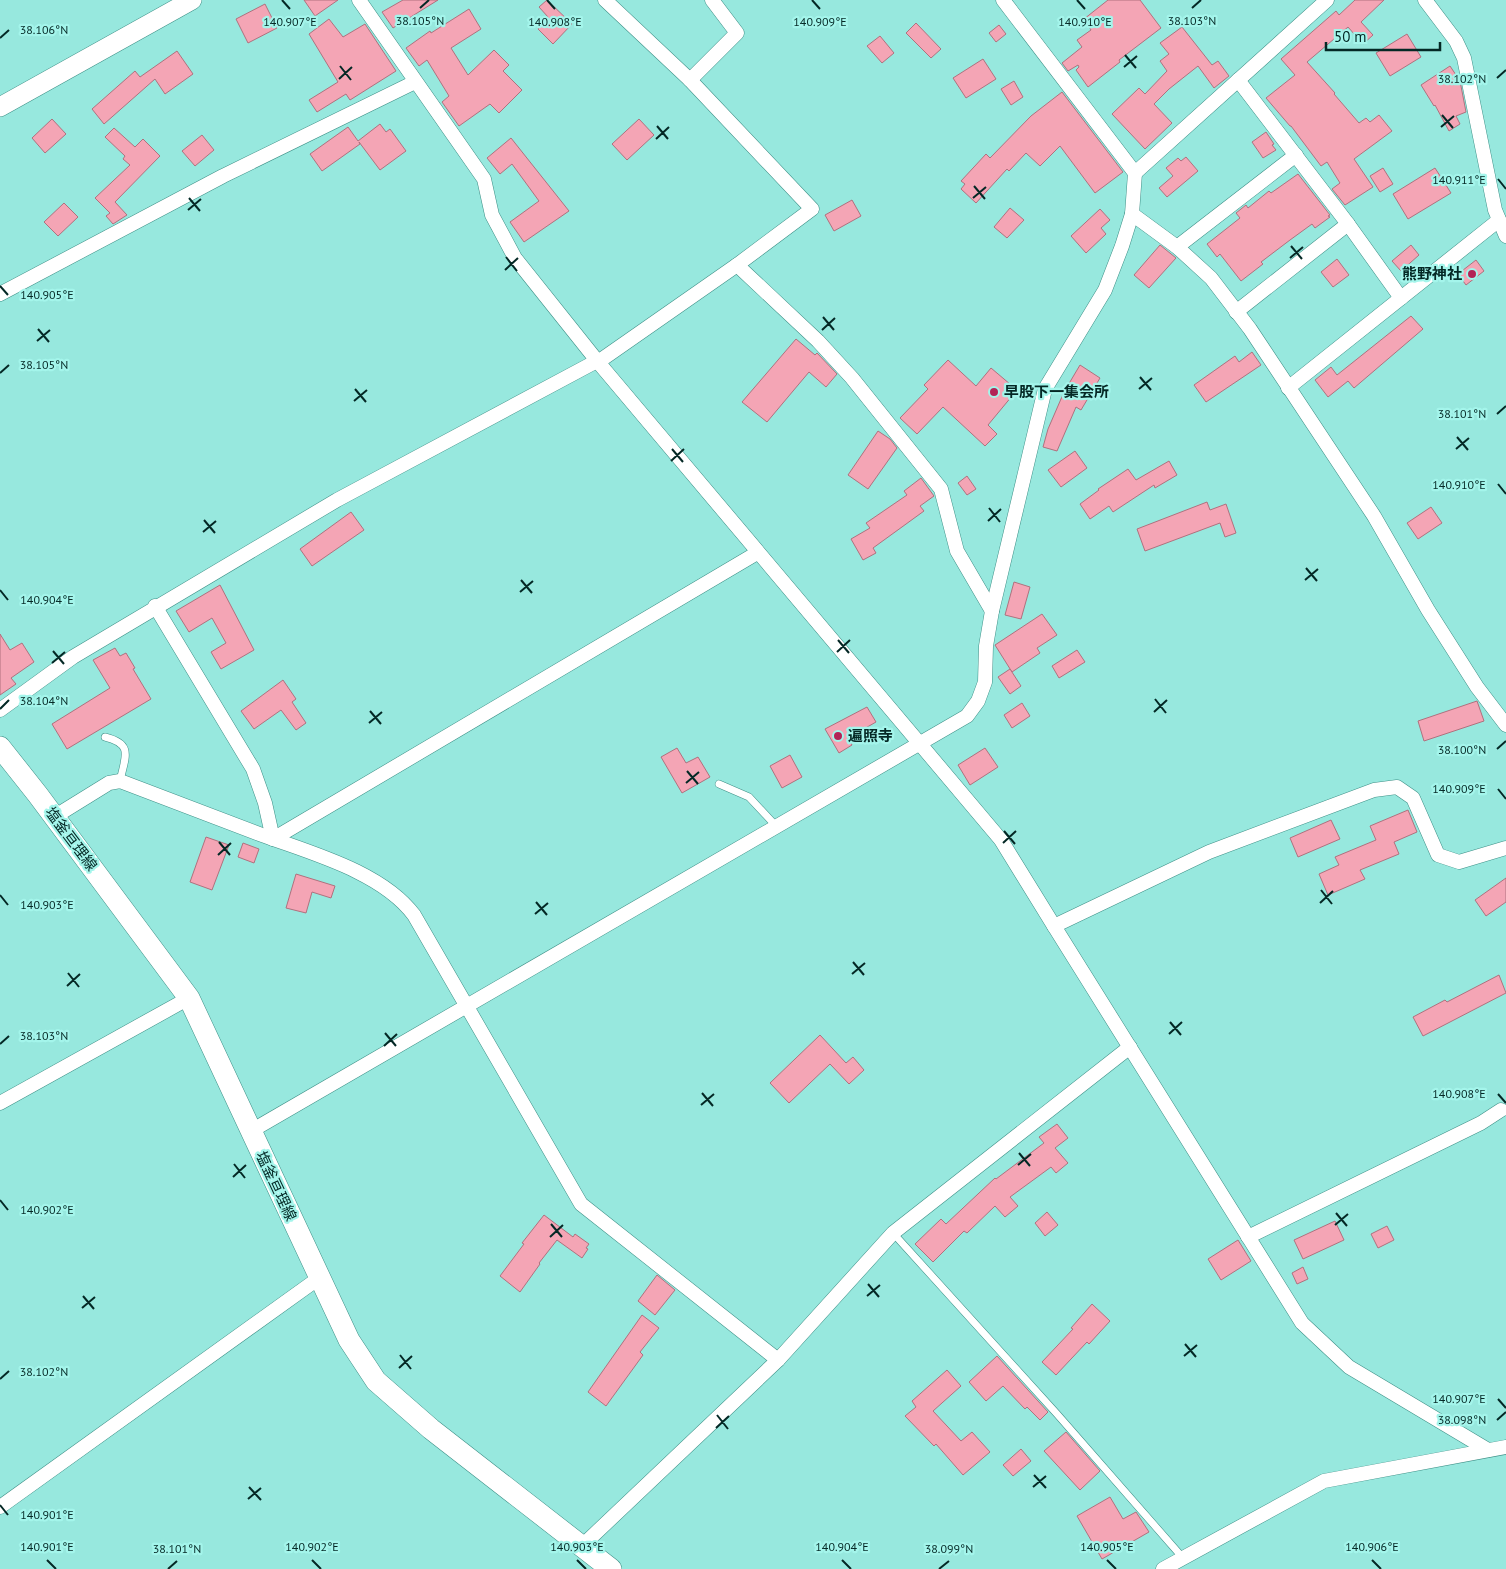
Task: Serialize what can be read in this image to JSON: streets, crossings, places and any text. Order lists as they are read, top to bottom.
{
  "streets": {
    "main road": ["塩釜亘理線"]
  },
  "places": ["熊野神社", "早股下一集会所", "遍照寺"],
  "scale_bar": "50 m",
  "coordinates": [
    "38.105°N",
    "38.103°N",
    "140.908°E",
    "140.910°E",
    "140.907°E",
    "140.909°E",
    "38.106°N",
    "38.102°N",
    "140.911°E",
    "140.905°E",
    "38.101°N",
    "140.904°E",
    "38.104°N",
    "38.100°N",
    "140.903°E",
    "140.902°E",
    "38.098°N",
    "140.901°E",
    "140.906°E",
    "38.099°N"
  ]
}
